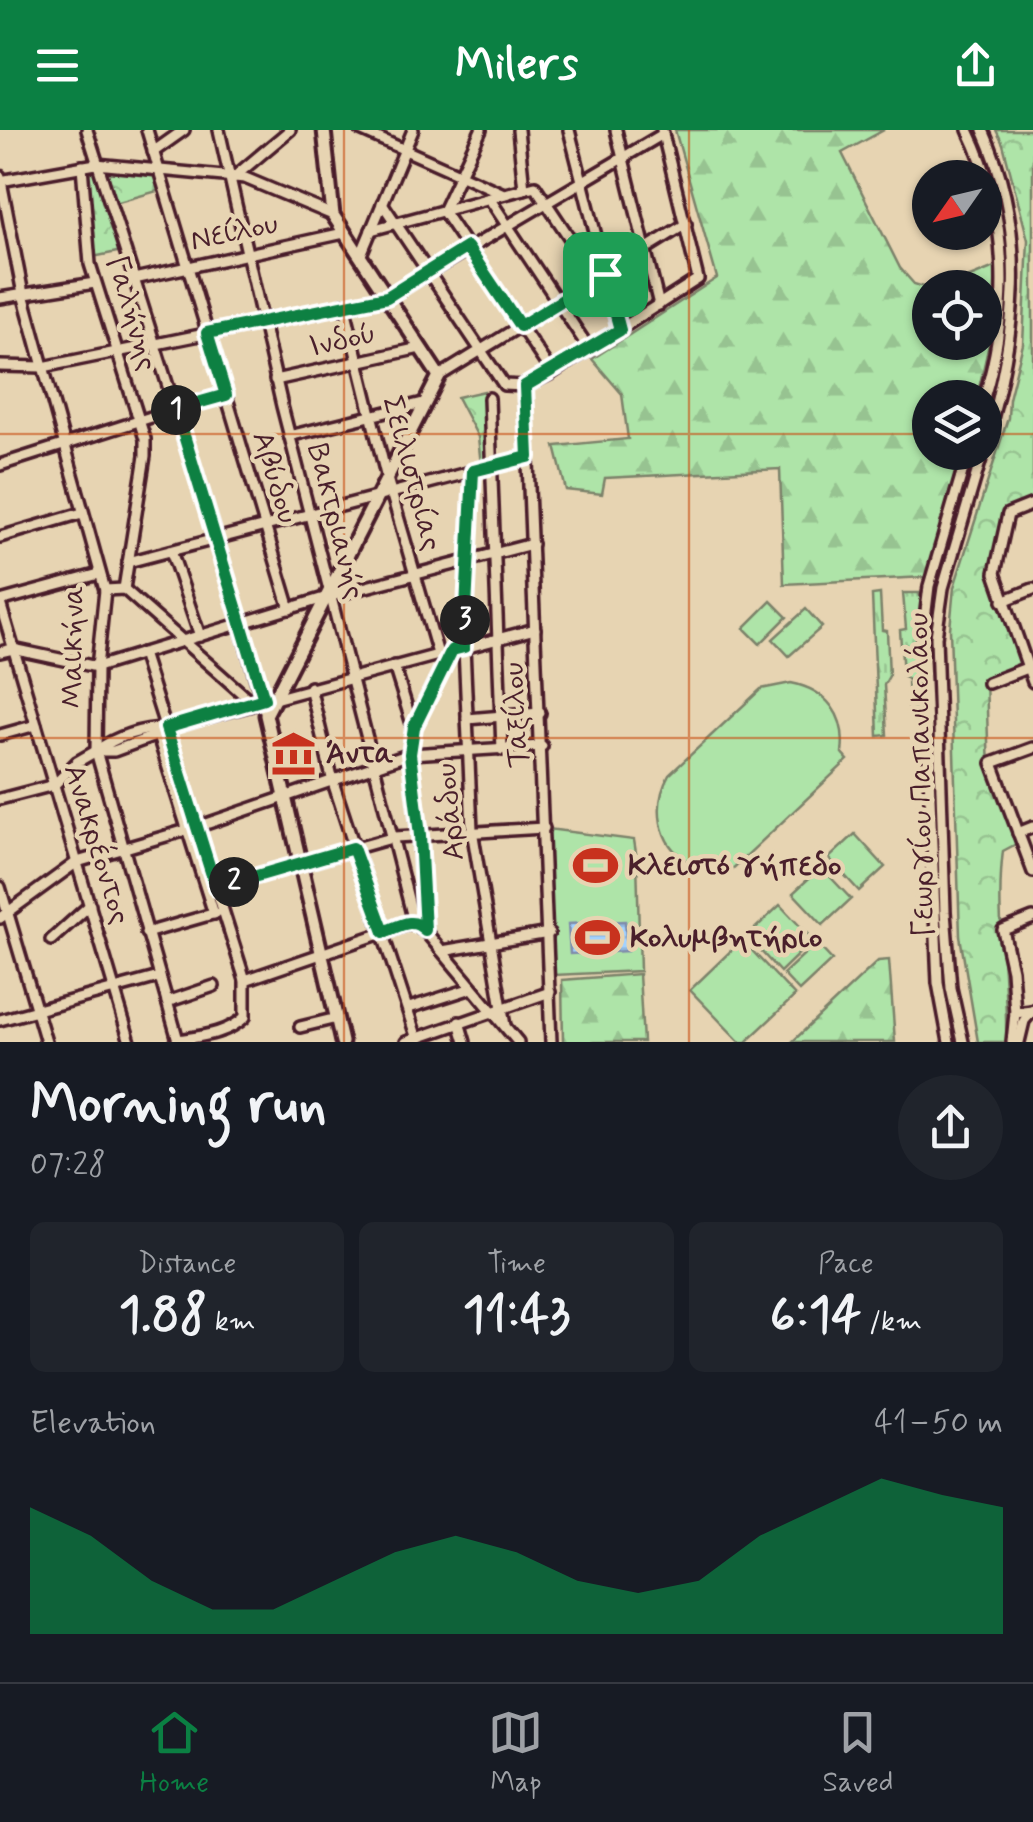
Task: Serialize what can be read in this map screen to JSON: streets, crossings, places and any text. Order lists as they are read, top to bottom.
{
  "streets": {
    "street": [
      "Νείλου",
      "Γαλήνης",
      "Ινδού",
      "Σειλιστρίας",
      "Αβύδου",
      "Βακτριανής",
      "Μαικήνα",
      "Ταξίλου",
      "Γεωργίου Παπανικολάου",
      "Αράδου",
      "Ανακρέοντος"
    ]
  },
  "crossings": [
    ["Νείλου", "Αβύδου"],
    ["Νείλου", "Βακτριανής"],
    ["Ινδού", "Σειλιστρίας"],
    ["Ινδού", "Βακτριανής"]
  ],
  "places": {
    "museum": ["Άντα"],
    "sports": ["Κλειστό γήπεδο", "Κολυμβητήριο"]
  },
  "north": "bottom left",
  "page": {
    "header": "Milers",
    "pins": ["1", "3", "2"],
    "heading": ["Morning run", "07:28"],
    "stats": [
      ["Distance", "1.88 km"],
      ["Time", "11:43"],
      ["Pace", "6:14 /km"]
    ],
    "chart": ["Elevation", "41–50 m"],
    "tabs": ["Home", "Map", "Saved"]
  }
}
